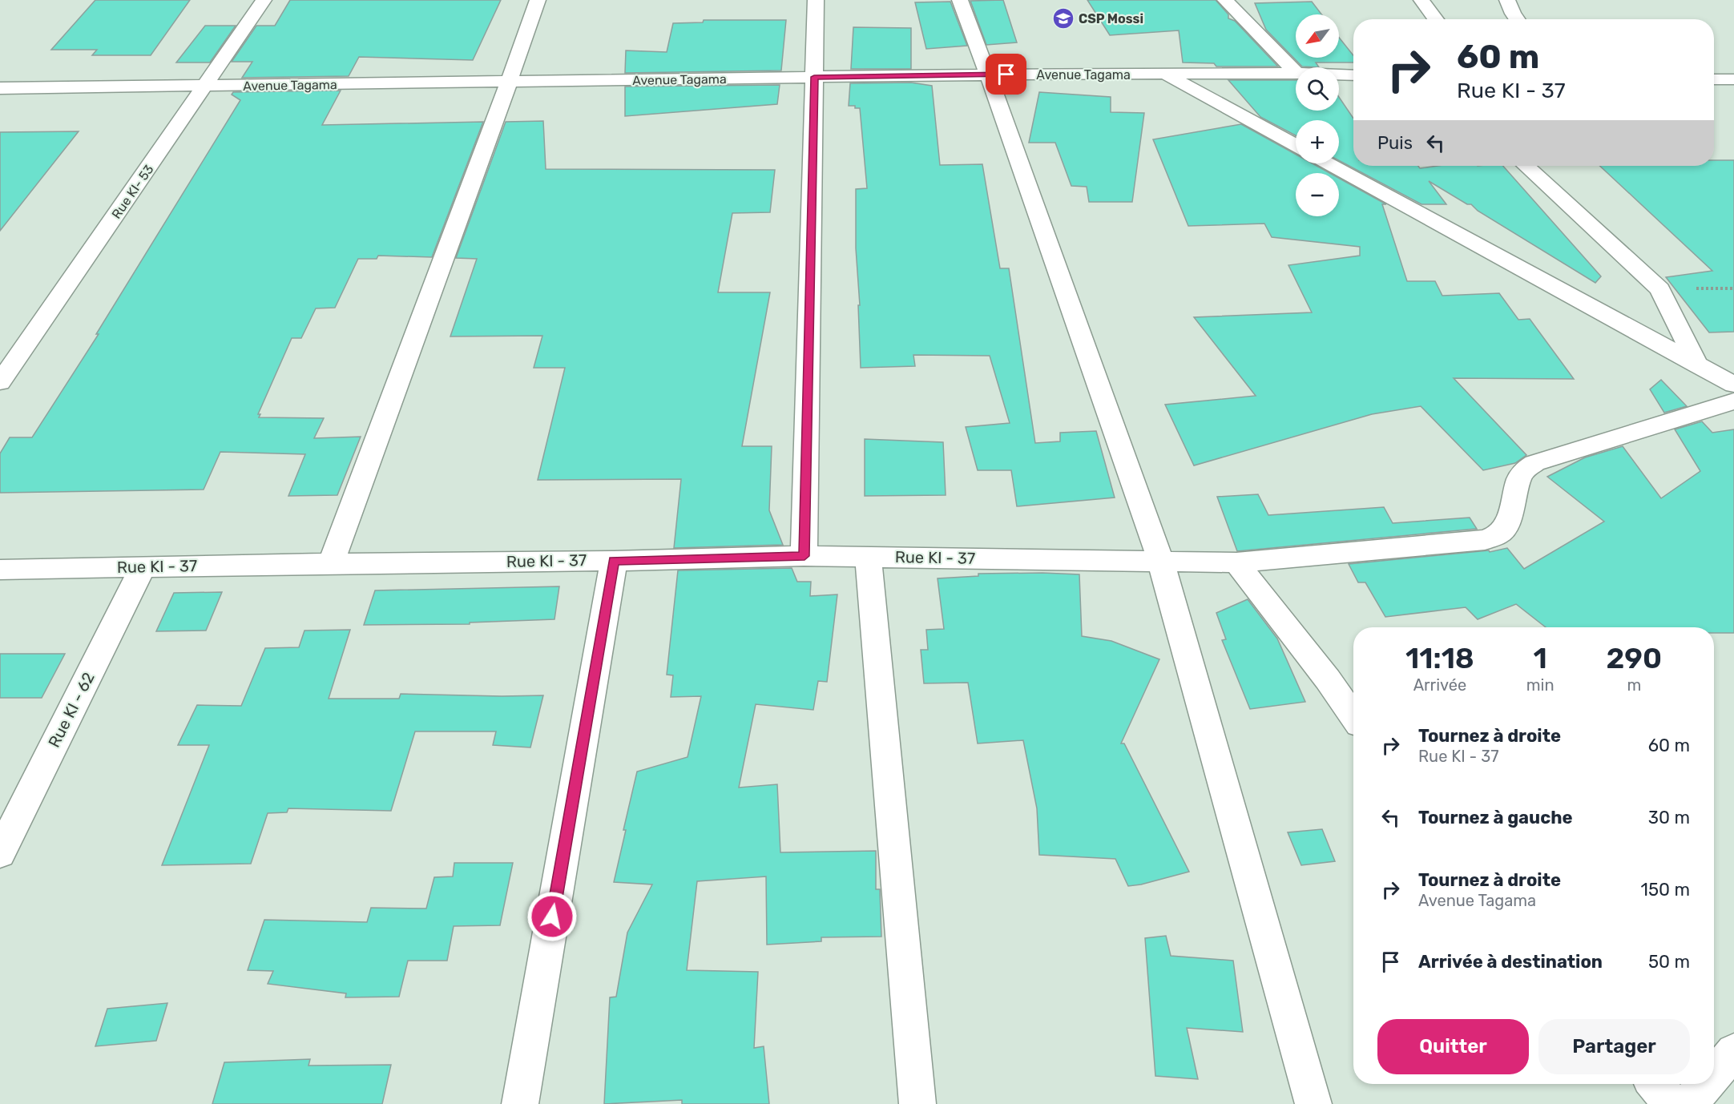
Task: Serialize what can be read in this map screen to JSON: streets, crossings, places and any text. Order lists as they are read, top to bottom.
{
  "streets": {
    "street": [
      "Avenue Tagama",
      "Rue KI- 53",
      "Rue KI - 37",
      "Rue KI - 62"
    ]
  },
  "crossings": [
    ["Avenue Tagama", "Rue KI- 53"],
    ["Rue KI - 37", "Rue KI - 62"]
  ],
  "places": {
    "school or university": ["CSP Mossi"]
  },
  "north": "bottom left",
  "page": {
    "map_buttons": ["+", "−"],
    "turn": ["60 m", "Rue KI - 37"],
    "then": "Puis",
    "eta": [
      "11:18",
      "Arrivée",
      "1",
      "min",
      "290",
      "m"
    ],
    "list": [
      {
        "name": "Tournez à droite",
        "note": "Rue KI - 37",
        "value": "60 m"
      },
      {
        "name": "Tournez à gauche",
        "value": "30 m"
      },
      {
        "name": "Tournez à droite",
        "note": "Avenue Tagama",
        "value": "150 m"
      },
      {
        "name": "Arrivée à destination",
        "value": "50 m"
      }
    ],
    "buttons": ["Quitter", "Partager"]
  }
}
